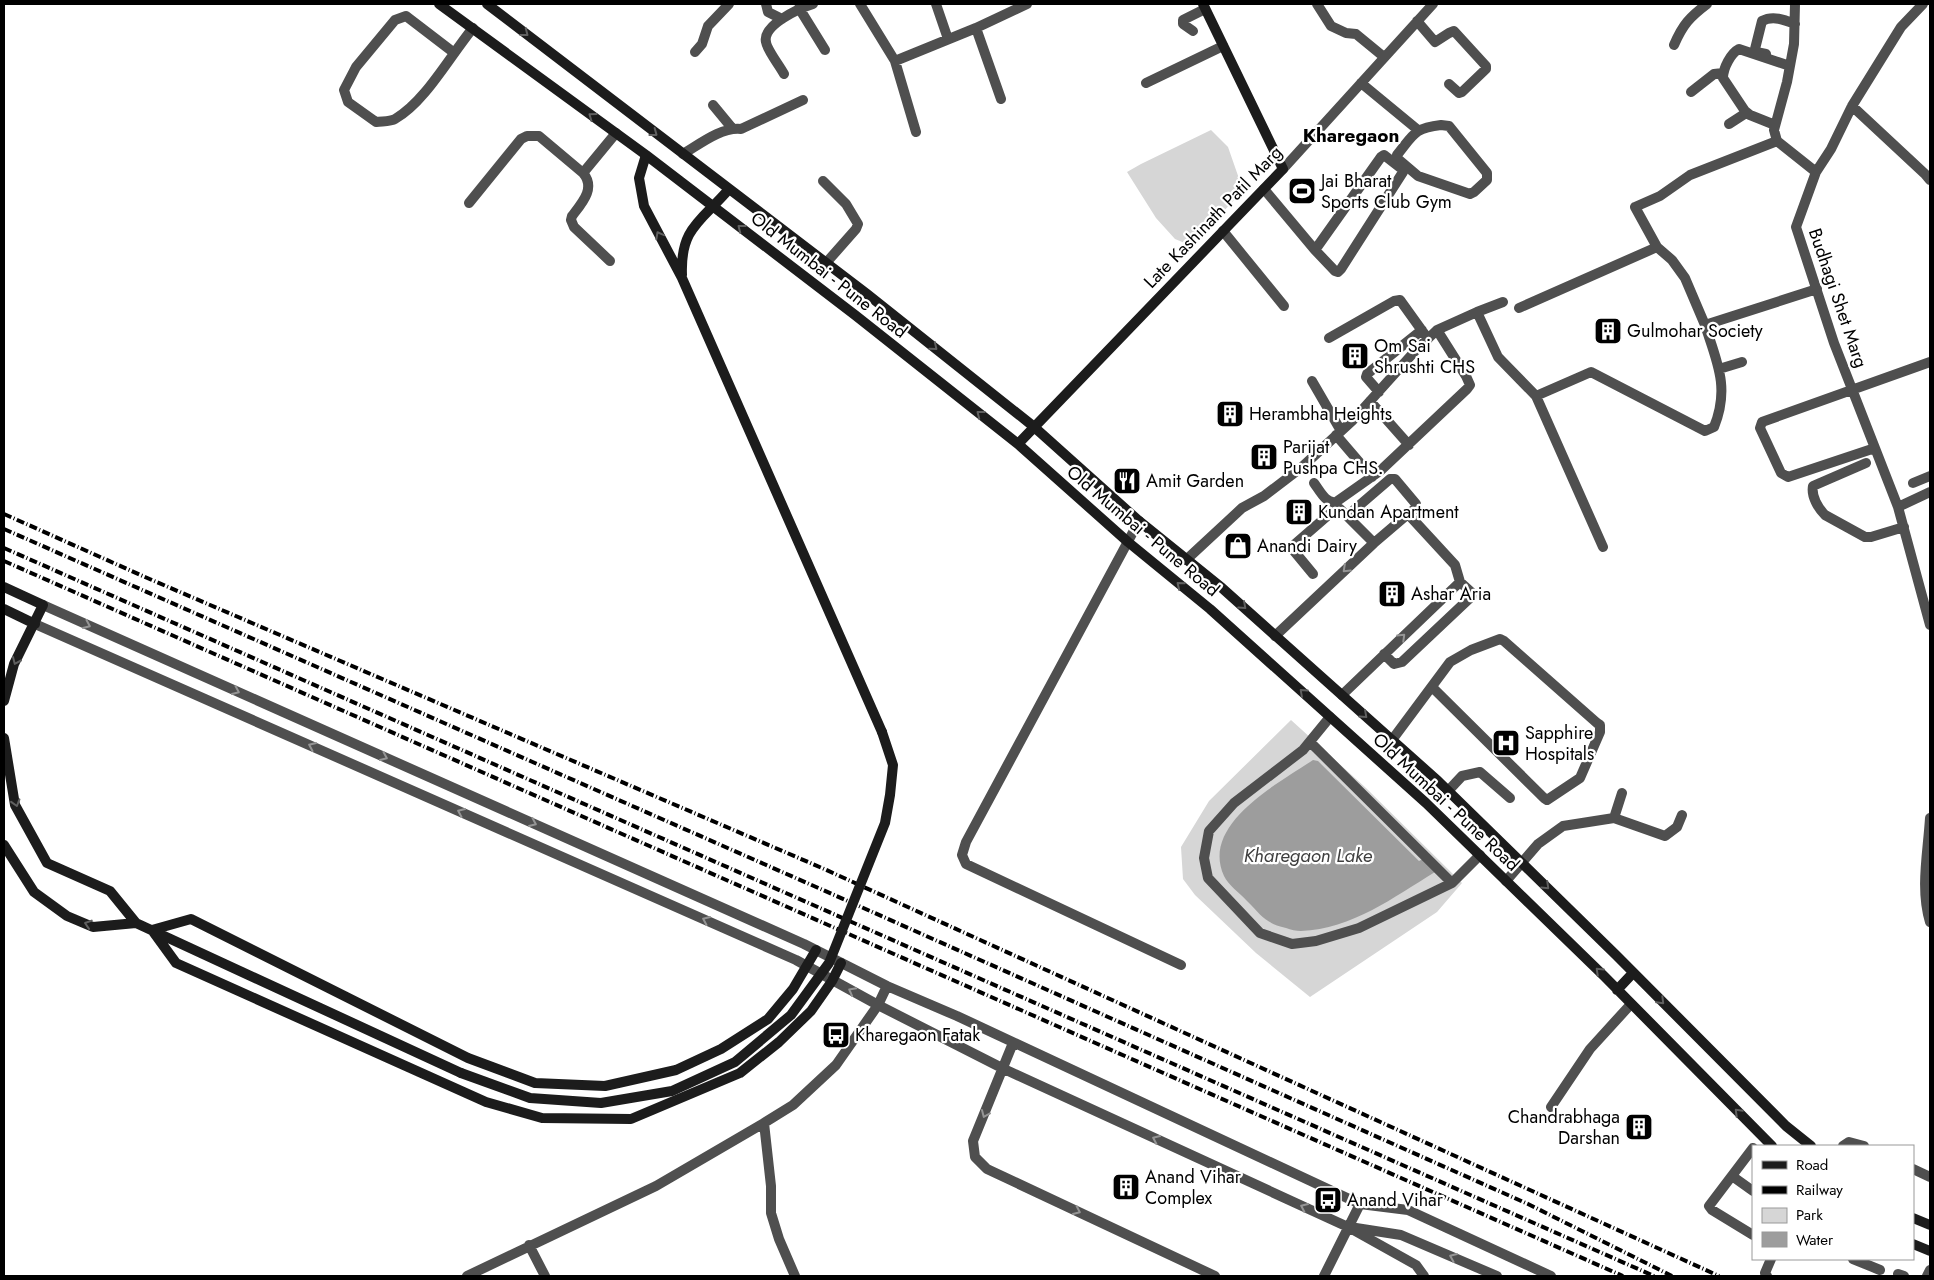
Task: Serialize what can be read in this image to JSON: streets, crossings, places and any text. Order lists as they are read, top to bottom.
{
  "streets": {
    "street": ["Late Kashinath Patil Marg", "Old Mumbai - Pune Road", "Budhagi Shet Marg"]
  },
  "crossings": [
    ["Late Kashinath Patil Marg", "Old Mumbai - Pune Road"]
  ],
  "districts": ["Kharegaon"],
  "water": ["Kharegaon Lake"],
  "places": {
    "sports": ["Jai Bharat Sports Club Gym"],
    "building": [
      "Gulmohar Society",
      "Om Sai Shrushti CHS",
      "Herambha Heights",
      "Parijat Pushpa CHS.",
      "Kundan Apartment",
      "Ashar Aria",
      "Chandrabhaga Darshan",
      "Anand Vihar Complex"
    ],
    "restaurant": ["Amit Garden"],
    "shop": ["Anandi Dairy"],
    "hospital": ["Sapphire Hospitals"],
    "bus stop": ["Kharegaon Fatak", "Anand Vihar"]
  },
  "legend": [
    "Road",
    "Railway",
    "Park",
    "Water"
  ]
}
